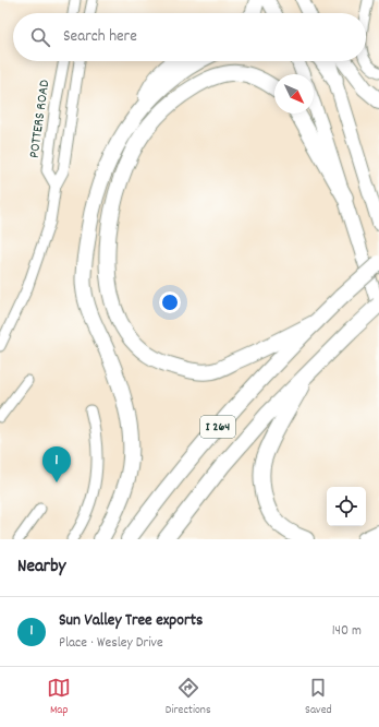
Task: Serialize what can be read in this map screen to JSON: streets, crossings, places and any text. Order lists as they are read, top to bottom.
{
  "streets": {
    "highway": ["I 264"],
    "street": ["POTTERS ROAD"]
  },
  "north": "bottom right",
  "page": {
    "search": "Search here",
    "pins": "1",
    "heading": "Nearby",
    "list": [
      {
        "mark": "1",
        "name": "Sun Valley Tree exports",
        "note": "Place · Wesley Drive",
        "value": "140 m"
      }
    ],
    "nav": ["Map", "Directions", "Saved"]
  }
}
